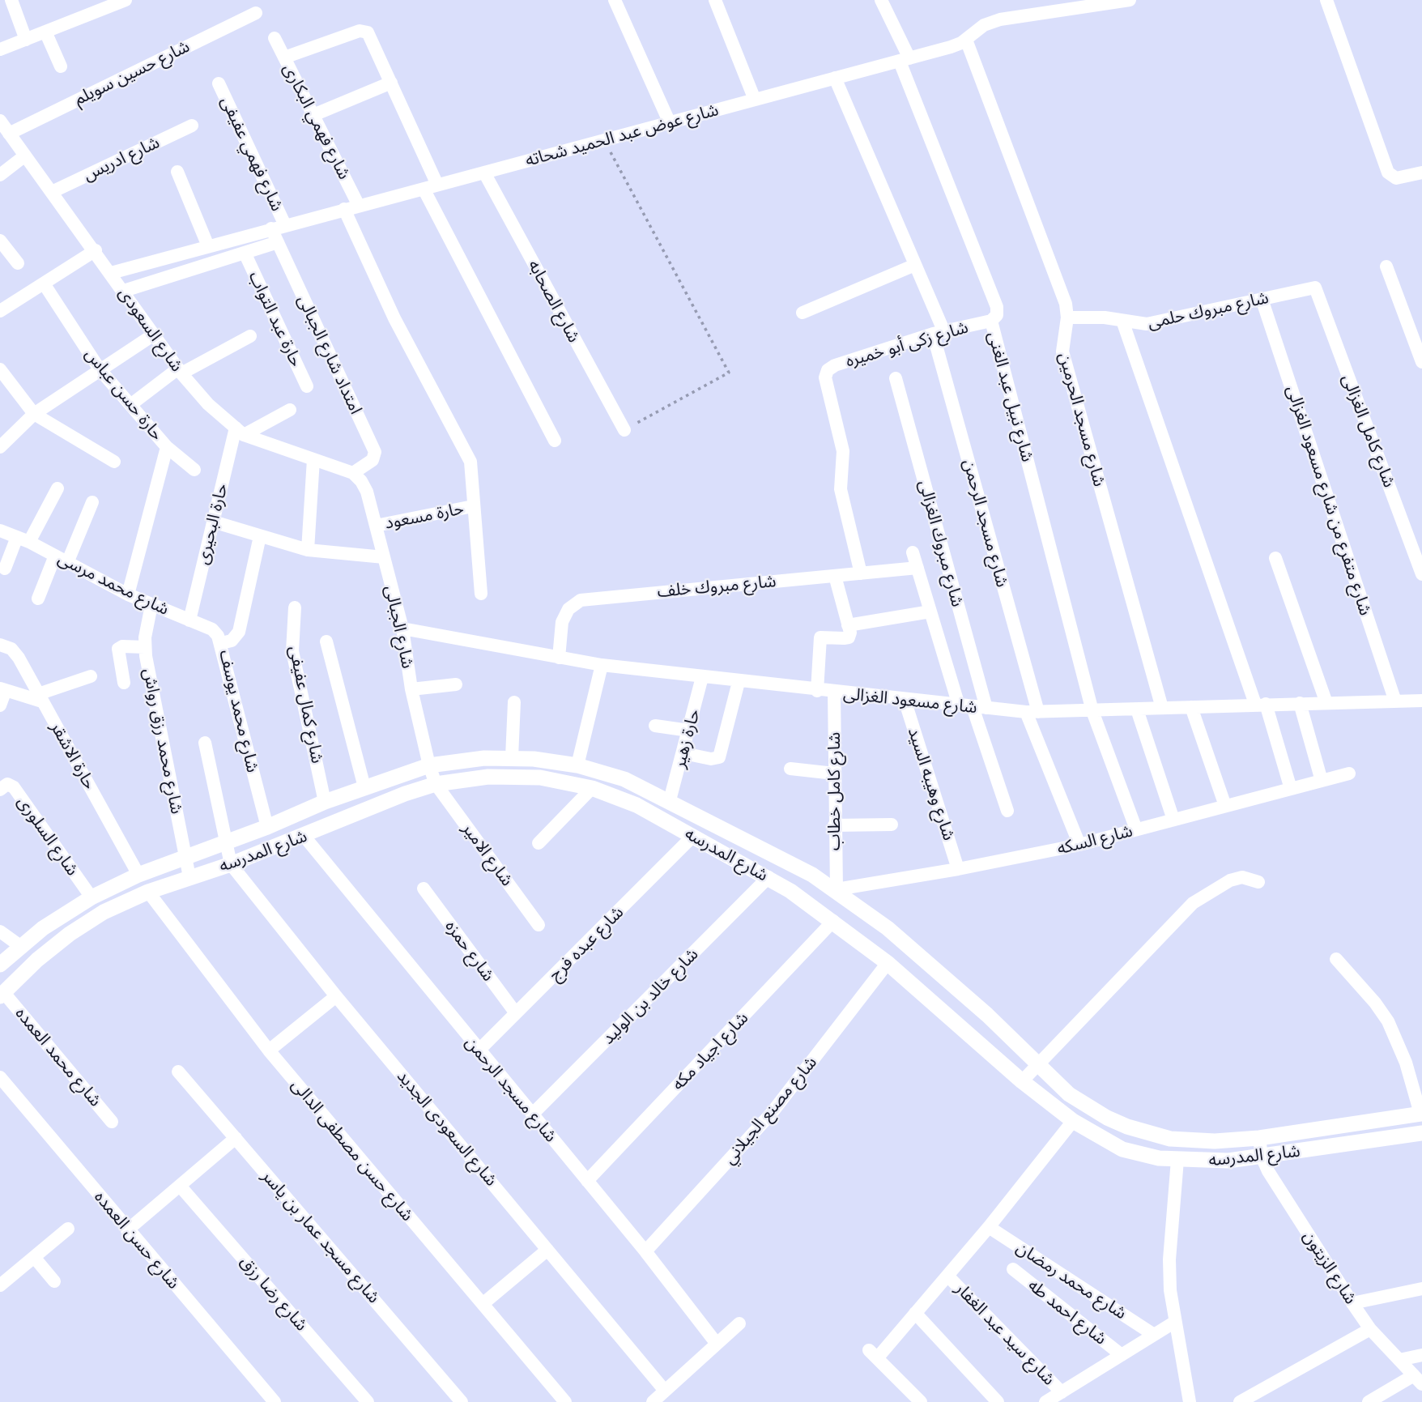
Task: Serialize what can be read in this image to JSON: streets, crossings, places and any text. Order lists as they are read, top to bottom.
{
  "streets": {
    "street": [
      "شارع حسين سويلم",
      "شارع فهمي البكارى",
      "شارع عوض عبد الحميد شحاته",
      "شارع فهمي عفيفى",
      "شارع ادريس",
      "شارع الصحابه",
      "شارع مبروك حلمى",
      "حارة عبد التواب",
      "شارع السعودى",
      "شارع زكى أبو خميره",
      "امتداد شارع الجبالى",
      "حارة حسن عباس",
      "شارع نبيل عبد الغنى",
      "شارع مسجد الحرمين",
      "شارع كامل الغزالى",
      "شارع متفرع من شارع مسعود الغزالى",
      "حارة مسعود",
      "شارع مسجد الرحمن",
      "حارة البحيرى",
      "شارع مبروك الغزالى",
      "شارع محمد مرسى",
      "شارع مبروك خلف",
      "شارع الجبالى",
      "شارع مسعود الغزالى",
      "شارع كمال عفيفى",
      "شارع محمد يوسف",
      "حارة زهير",
      "شارع محمد رزق رواش",
      "حارة الاشقر",
      "شارع وهيبه السيد",
      "شارع كامل خطاب",
      "شارع السلورى",
      "شارع السكه",
      "شارع المدرسه",
      "شارع الامير",
      "شارع عبده فرج",
      "شارع حمزه",
      "شارع خالد بن الوليد",
      "شارع اجياد مكه",
      "شارع محمد العمده",
      "شارع مصنع الجيلاني",
      "شارع السعودى الجديد",
      "شارع حسن مصطفى الدالى",
      "شارع مسجد عمار بن ياسر",
      "شارع حسن العمده",
      "شارع الزيتون",
      "شارع محمد رمضان",
      "شارع رضا رزق",
      "شارع احمد طه",
      "شارع سيد عبد الغفار"
    ]
  },
  "crossings": [
    ["شارع حسين سويلم", "شارع السعودى"],
    ["شارع فهمي البكارى", "شارع عوض عبد الحميد شحاته"],
    ["شارع عوض عبد الحميد شحاته", "شارع فهمي عفيفى"],
    ["شارع عوض عبد الحميد شحاته", "شارع الصحابه"],
    ["شارع عوض عبد الحميد شحاته", "شارع السعودى"],
    ["شارع عوض عبد الحميد شحاته", "امتداد شارع الجبالى"],
    ["شارع عوض عبد الحميد شحاته", "شارع نبيل عبد الغنى"],
    ["شارع عوض عبد الحميد شحاته", "شارع مسجد الحرمين"],
    ["شارع عوض عبد الحميد شحاته", "شارع مسجد الرحمن"],
    ["شارع ادريس", "شارع السعودى"],
    ["شارع مبروك حلمى", "شارع مسجد الحرمين"],
    ["شارع مبروك حلمى", "شارع كامل الغزالى"],
    ["شارع مبروك حلمى", "شارع متفرع من شارع مسعود الغزالى"],
    ["شارع السعودى", "امتداد شارع الجبالى"],
    ["شارع السعودى", "حارة البحيرى"],
    ["شارع السعودى", "شارع الجبالى"],
    ["شارع زكى أبو خميره", "شارع نبيل عبد الغنى"],
    ["شارع زكى أبو خميره", "شارع مسجد الرحمن"],
    ["شارع زكى أبو خميره", "شارع مبروك خلف"],
    ["امتداد شارع الجبالى", "شارع الجبالى"],
    ["شارع نبيل عبد الغنى", "شارع مسعود الغزالى"],
    ["شارع نبيل عبد الغنى", "شارع السكه"],
    ["شارع مسجد الحرمين", "شارع مسعود الغزالى"],
    ["شارع متفرع من شارع مسعود الغزالى", "شارع مسعود الغزالى"],
    ["حارة مسعود", "شارع الجبالى"],
    ["شارع مسجد الرحمن", "شارع مسعود الغزالى"],
    ["شارع مسجد الرحمن", "شارع السكه"],
    ["شارع مسجد الرحمن", "شارع المدرسه"],
    ["شارع مسجد الرحمن", "شارع عبده فرج"],
    ["شارع مسجد الرحمن", "شارع خالد بن الوليد"],
    ["شارع مسجد الرحمن", "شارع اجياد مكه"],
    ["شارع مسجد الرحمن", "شارع مصنع الجيلاني"],
    ["حارة البحيرى", "شارع محمد مرسى"],
    ["شارع مبروك الغزالى", "شارع مسعود الغزالى"],
    ["شارع محمد مرسى", "شارع محمد يوسف"],
    ["شارع محمد مرسى", "شارع محمد رزق رواش"],
    ["شارع مبروك خلف", "شارع مسعود الغزالى"],
    ["شارع الجبالى", "شارع مسعود الغزالى"],
    ["شارع الجبالى", "شارع المدرسه"],
    ["شارع الجبالى", "شارع الامير"],
    ["شارع مسعود الغزالى", "حارة زهير"],
    ["شارع مسعود الغزالى", "شارع وهيبه السيد"],
    ["شارع مسعود الغزالى", "شارع كامل خطاب"],
    ["شارع كمال عفيفى", "شارع المدرسه"],
    ["شارع محمد يوسف", "شارع المدرسه"],
    ["حارة زهير", "شارع المدرسه"],
    ["شارع محمد رزق رواش", "شارع المدرسه"],
    ["حارة الاشقر", "شارع المدرسه"],
    ["شارع وهيبه السيد", "شارع السكه"],
    ["شارع كامل خطاب", "شارع السكه"],
    ["شارع كامل خطاب", "شارع المدرسه"],
    ["شارع السلورى", "شارع المدرسه"],
    ["شارع السكه", "شارع المدرسه"],
    ["شارع المدرسه", "شارع الامير"],
    ["شارع المدرسه", "شارع عبده فرج"],
    ["شارع المدرسه", "شارع خالد بن الوليد"],
    ["شارع المدرسه", "شارع اجياد مكه"],
    ["شارع المدرسه", "شارع محمد العمده"],
    ["شارع المدرسه", "شارع مصنع الجيلاني"],
    ["شارع المدرسه", "شارع السعودى الجديد"],
    ["شارع المدرسه", "شارع حسن مصطفى الدالى"],
    ["شارع المدرسه", "شارع الزيتون"],
    ["شارع عبده فرج", "شارع حمزه"]
  ]
}
